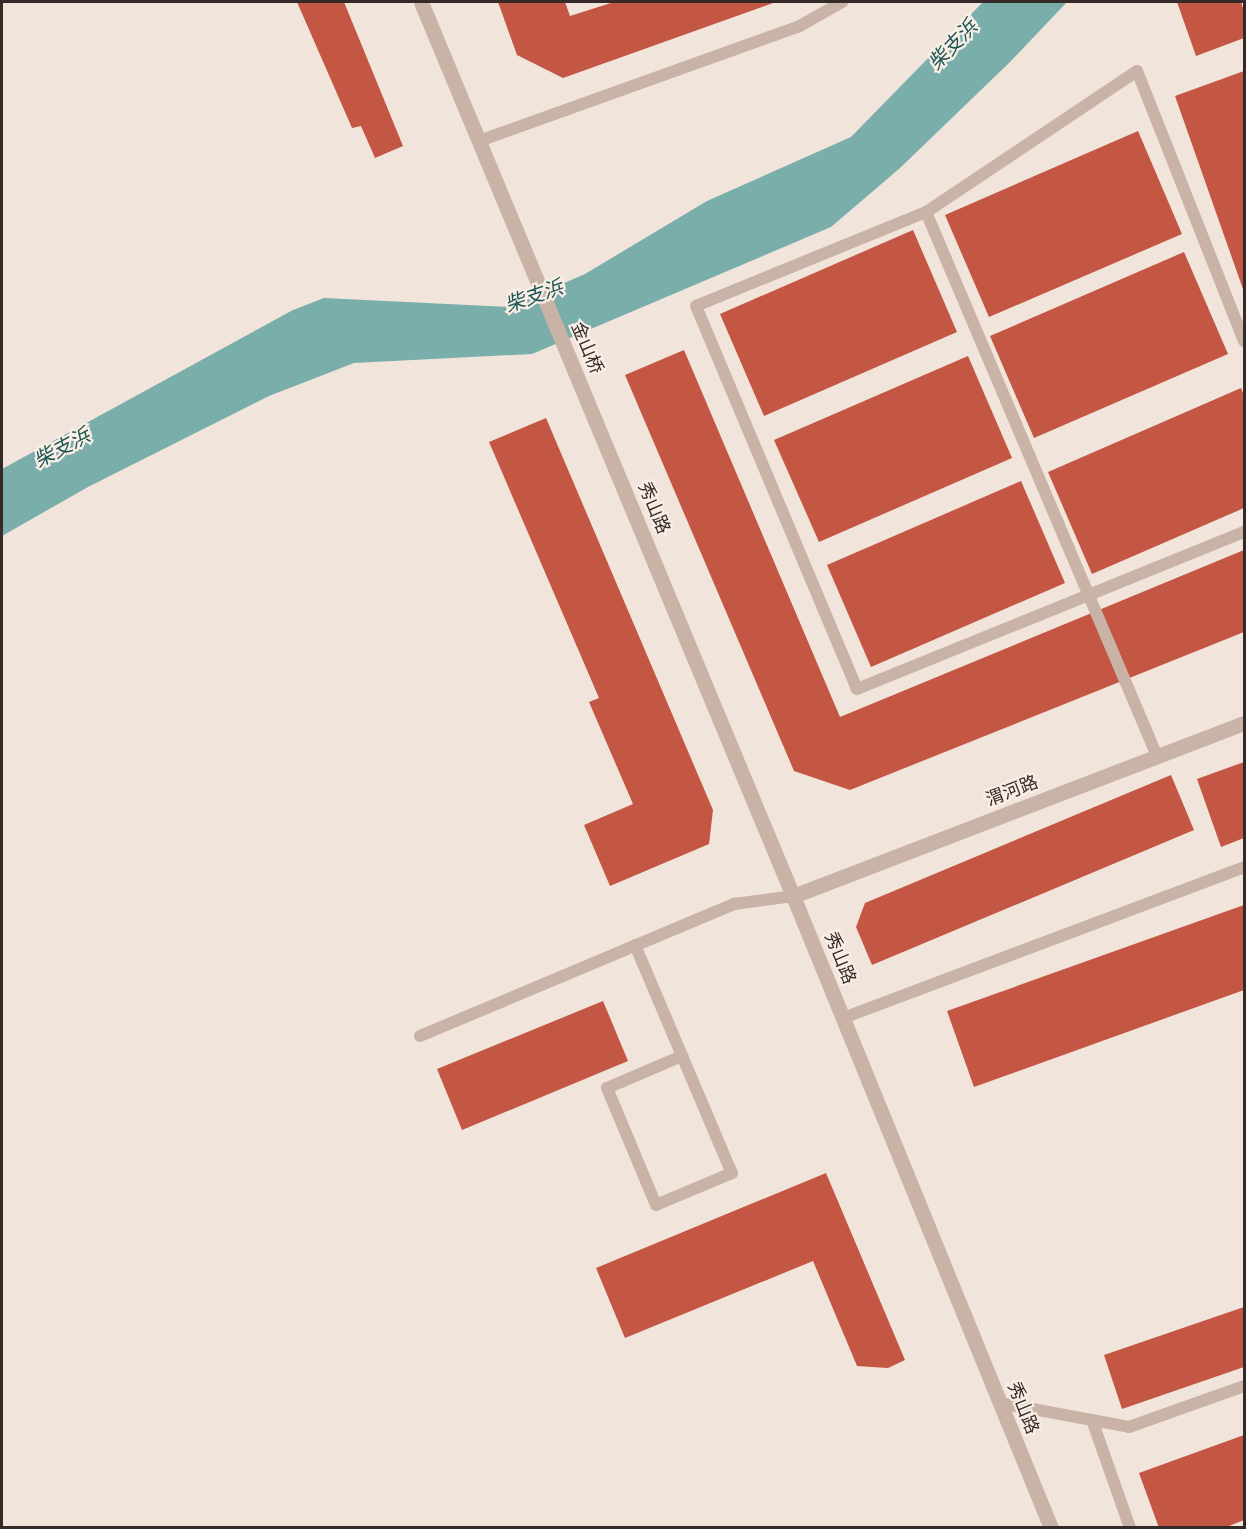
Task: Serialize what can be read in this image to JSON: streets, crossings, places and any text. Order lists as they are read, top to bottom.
{
  "streets": {
    "street": ["金山桥", "秀山路", "渭河路"]
  },
  "crossings": [
    ["金山桥", "秀山路"],
    ["秀山路", "渭河路"]
  ],
  "water": ["柴支浜"]
}
